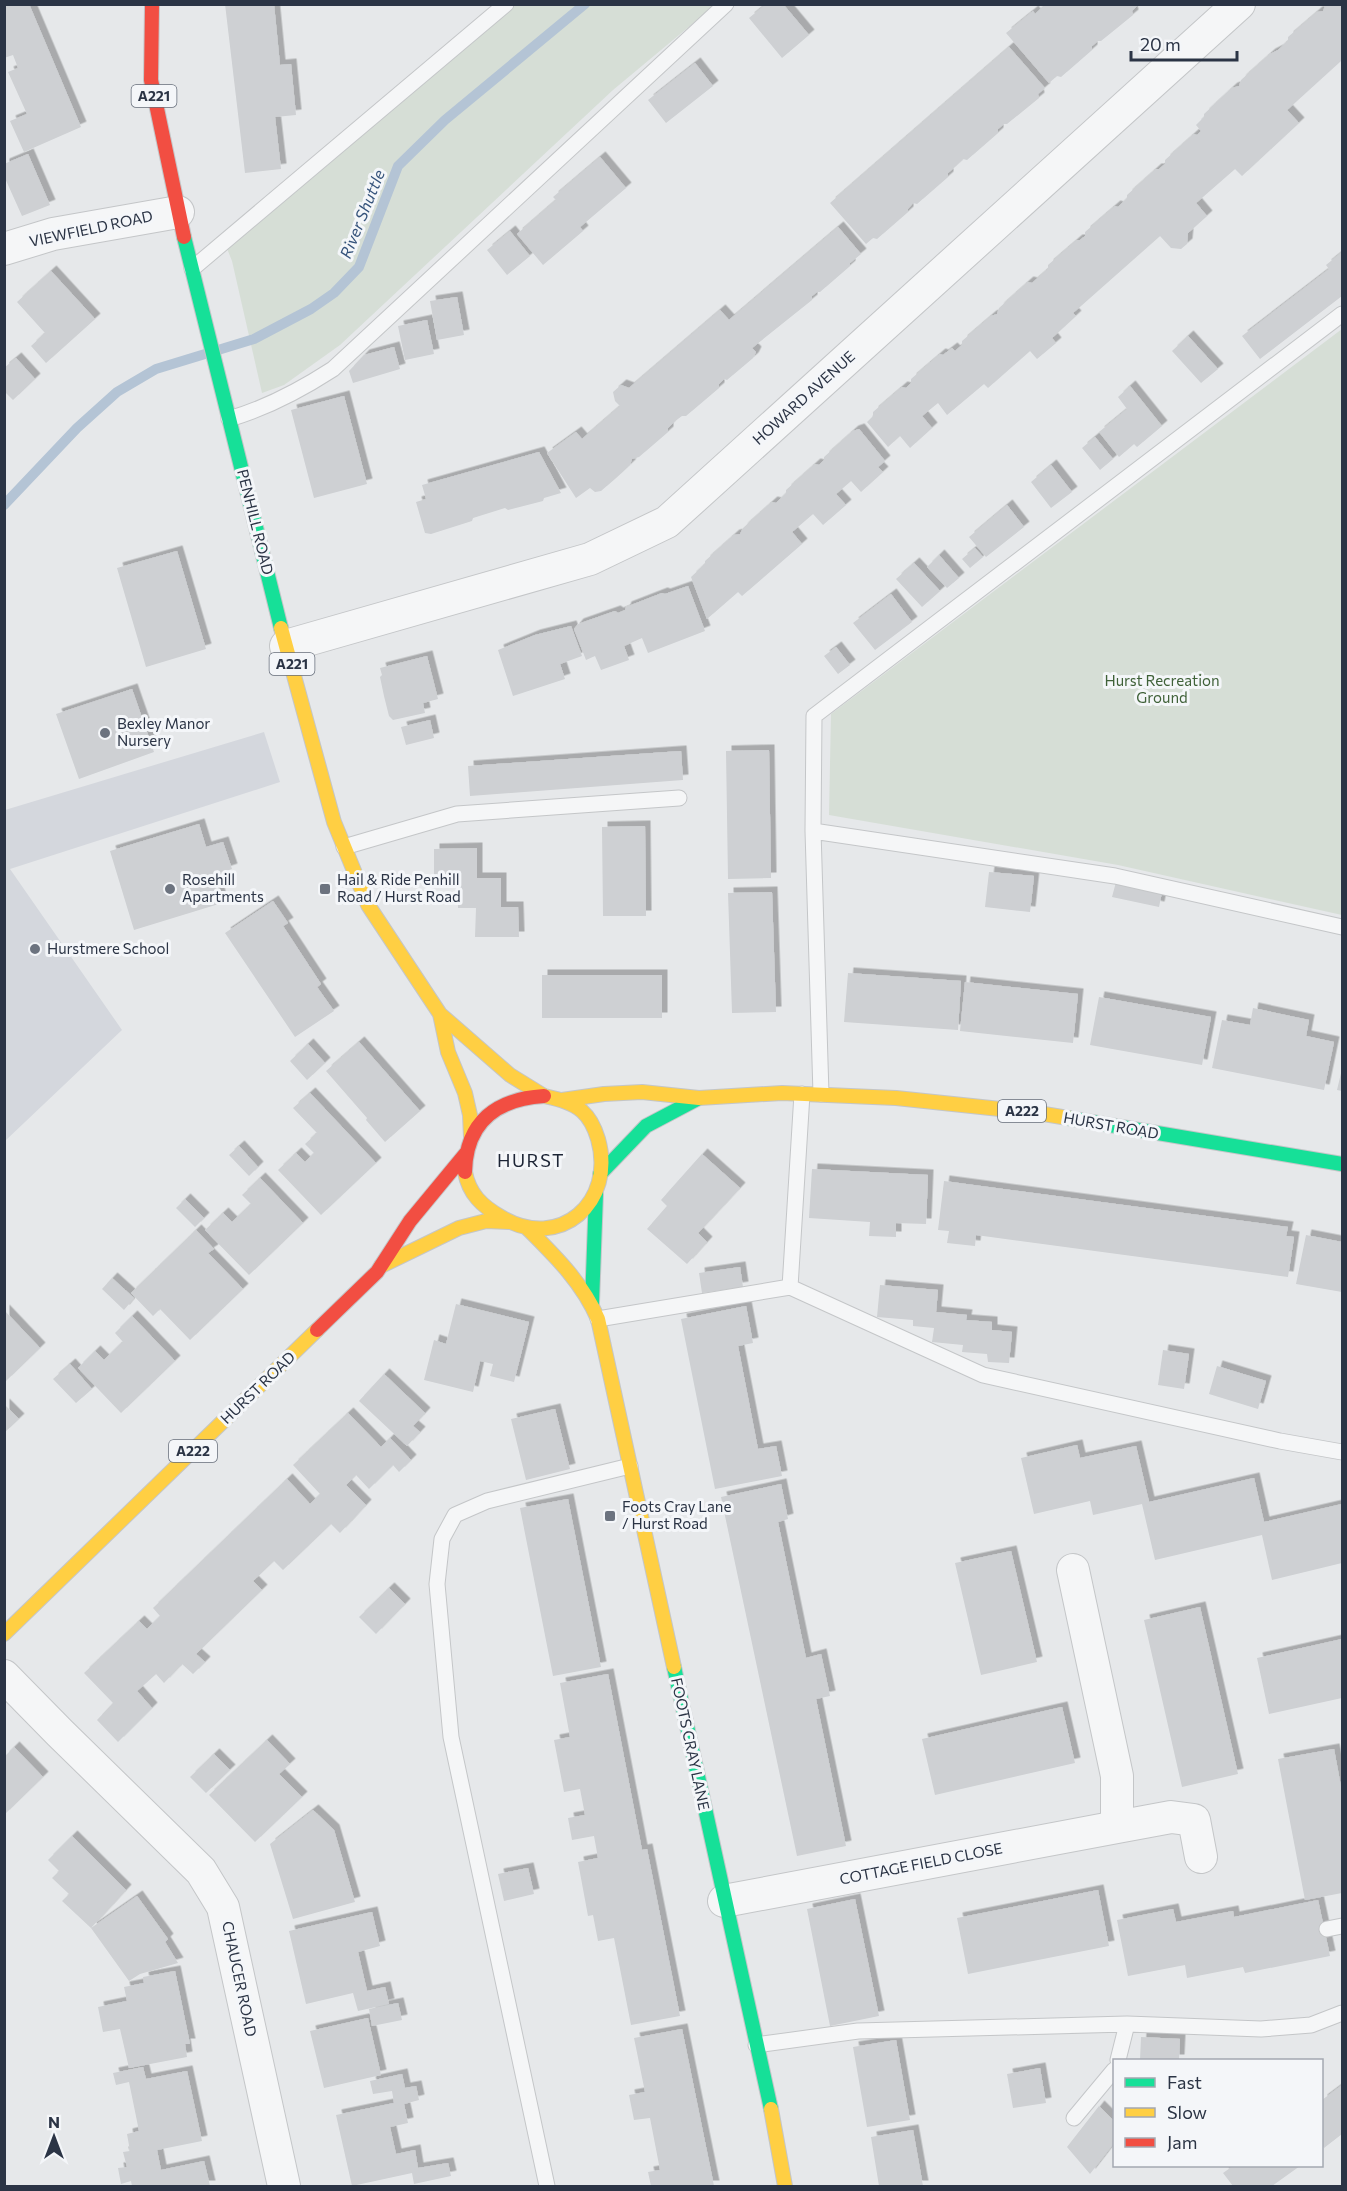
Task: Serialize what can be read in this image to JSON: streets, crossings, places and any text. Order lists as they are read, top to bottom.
{
  "streets": {
    "main road": [
      "A221",
      "PENHILL ROAD",
      "A222",
      "HURST ROAD",
      "FOOTS CRAY LANE"
    ],
    "street": [
      "VIEWFIELD ROAD",
      "HOWARD AVENUE",
      "COTTAGE FIELD CLOSE",
      "CHAUCER ROAD"
    ]
  },
  "crossings": [
    ["VIEWFIELD ROAD", "PENHILL ROAD"],
    ["HOWARD AVENUE", "PENHILL ROAD"],
    ["PENHILL ROAD", "HURST ROAD"],
    ["PENHILL ROAD", "FOOTS CRAY LANE"],
    ["HURST ROAD", "FOOTS CRAY LANE"],
    ["FOOTS CRAY LANE", "COTTAGE FIELD CLOSE"]
  ],
  "districts": ["HURST"],
  "water": ["River Shuttle"],
  "parks": ["Hurst Recreation Ground"],
  "places": {
    "other": ["Bexley Manor Nursery", "Rosehill Apartments", "Hurstmere School"],
    "transit": ["Hail & Ride Penhill Road / Hurst Road", "Foots Cray Lane / Hurst Road"]
  },
  "legend": ["Fast", "Slow", "Jam"],
  "scale_bar": "20 m",
  "north": "top"
}
